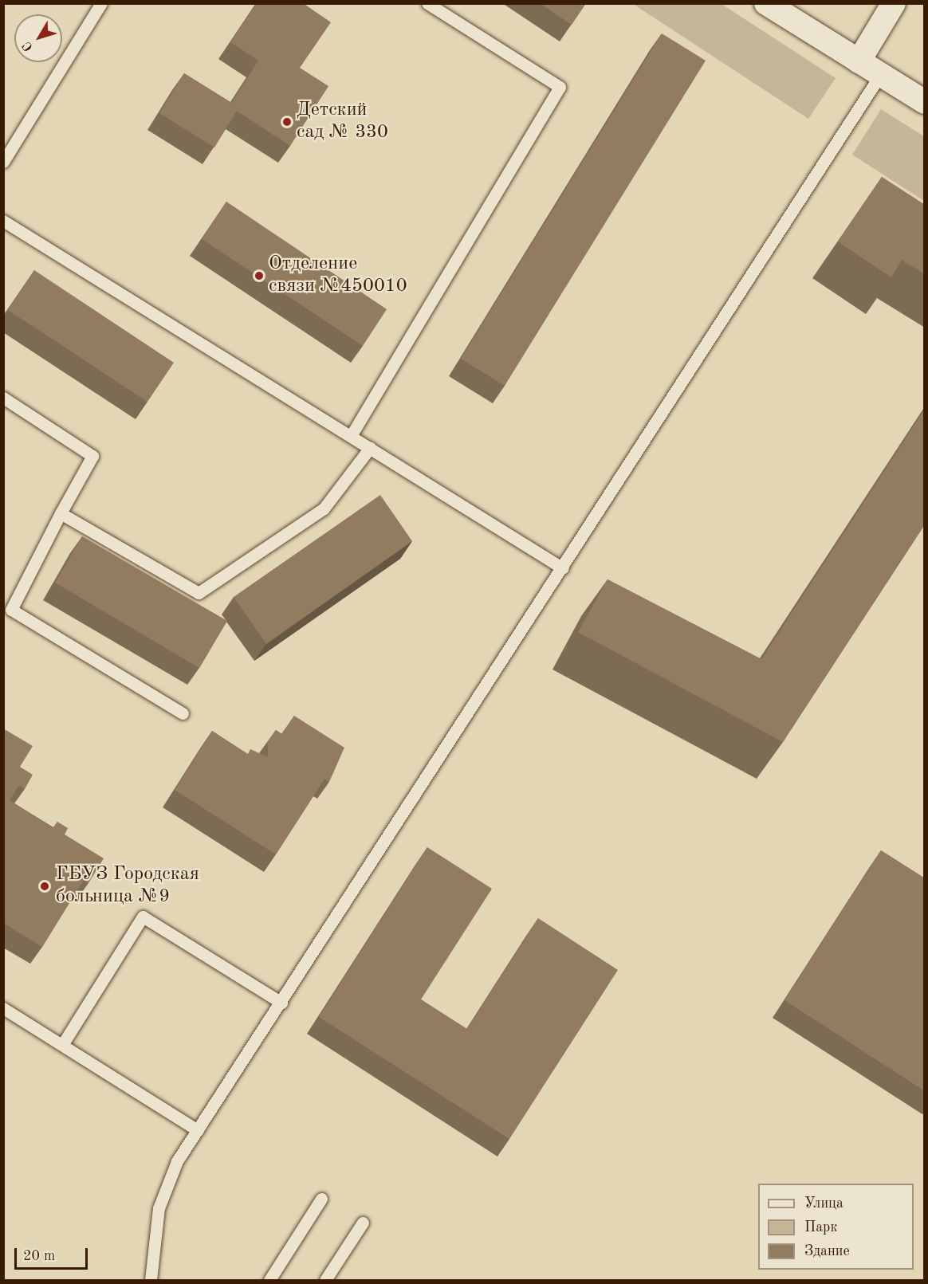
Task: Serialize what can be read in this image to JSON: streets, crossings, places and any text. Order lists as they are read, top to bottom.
{
  "places": ["Детский сад № 330", "Отделение связи №450010", "ГБУЗ Городская больница №9"],
  "legend": ["Улица", "Парк", "Здание"],
  "scale_bar": "20 m",
  "north": "bottom left"
}
